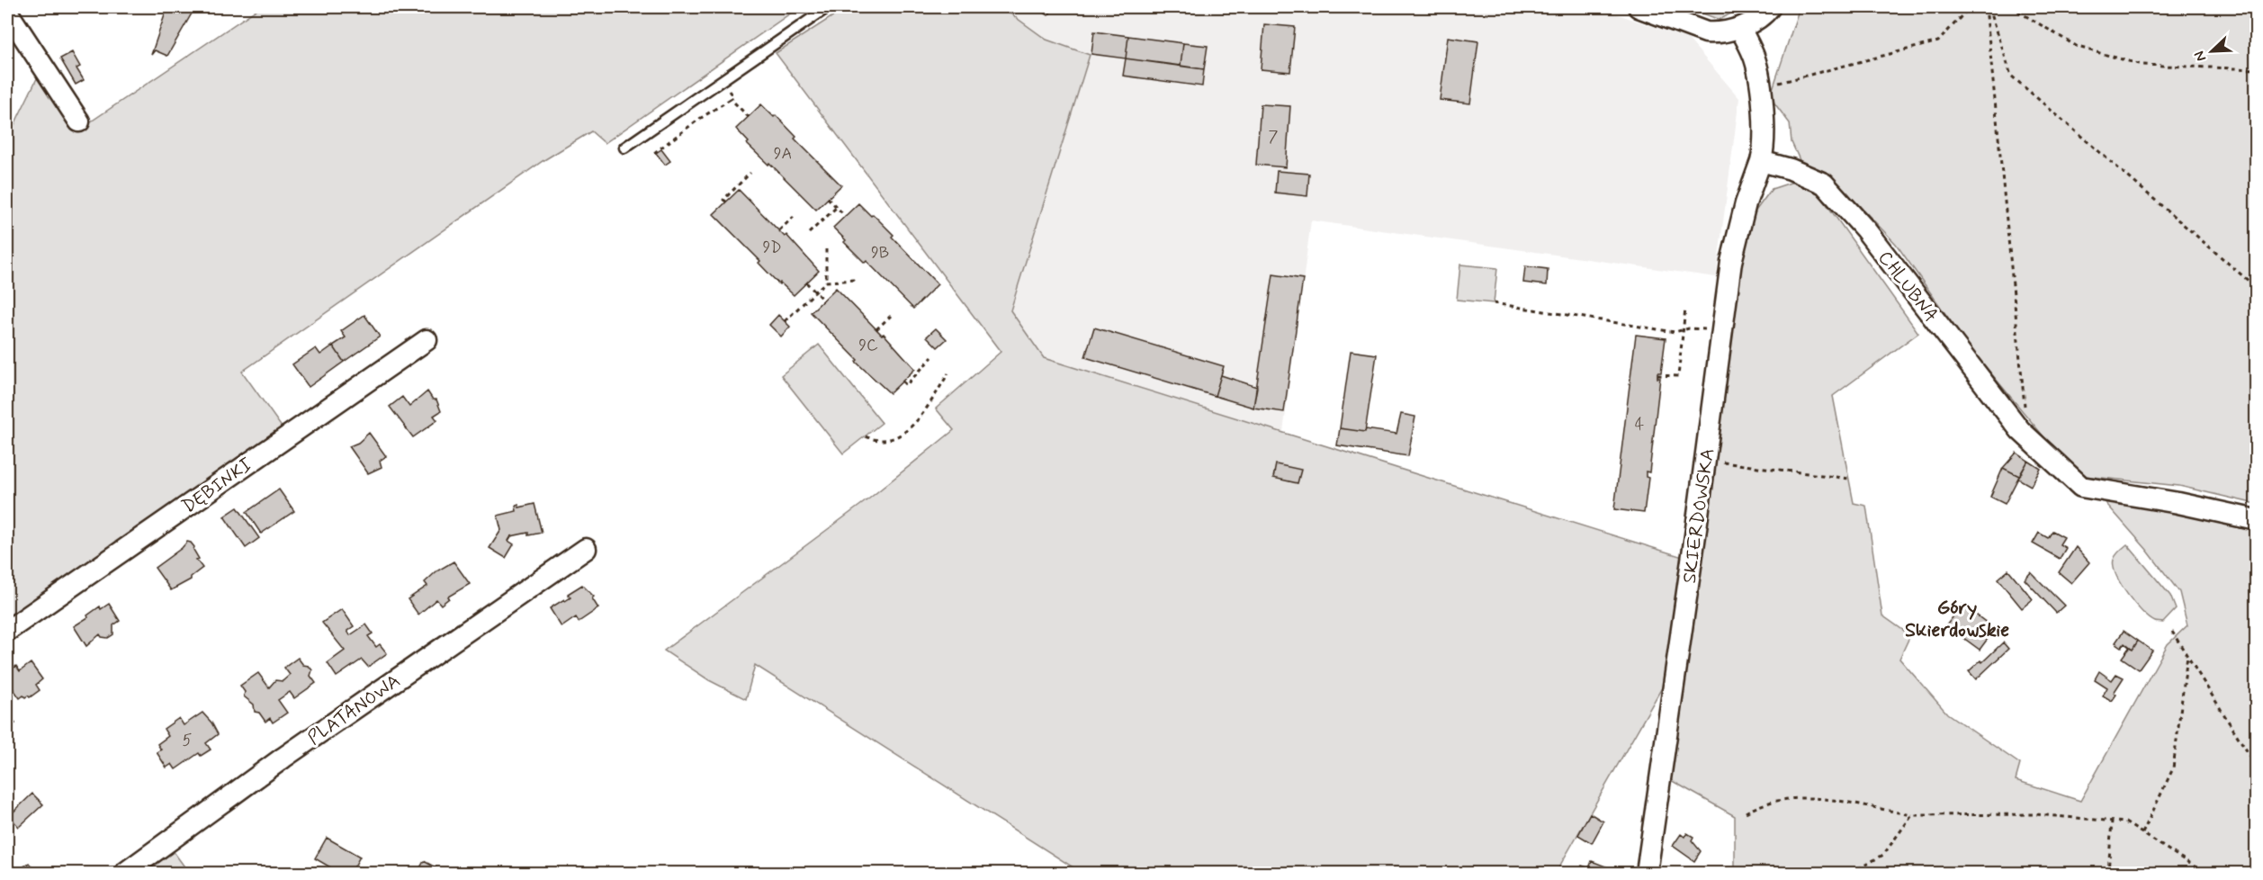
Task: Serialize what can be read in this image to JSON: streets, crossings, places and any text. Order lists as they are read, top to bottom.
{
  "streets": {
    "street": [
      "CHLUBNA",
      "DĘBINKI",
      "SKIERDOWSKA",
      "PLATANOWA"
    ]
  },
  "crossings": [
    ["CHLUBNA", "SKIERDOWSKA"]
  ],
  "districts": ["Góry Skierdowskie"],
  "house_numbers": [
    "7",
    "9A",
    "9D",
    "9B",
    "9C",
    "4",
    "5"
  ],
  "north": "bottom left"
}
